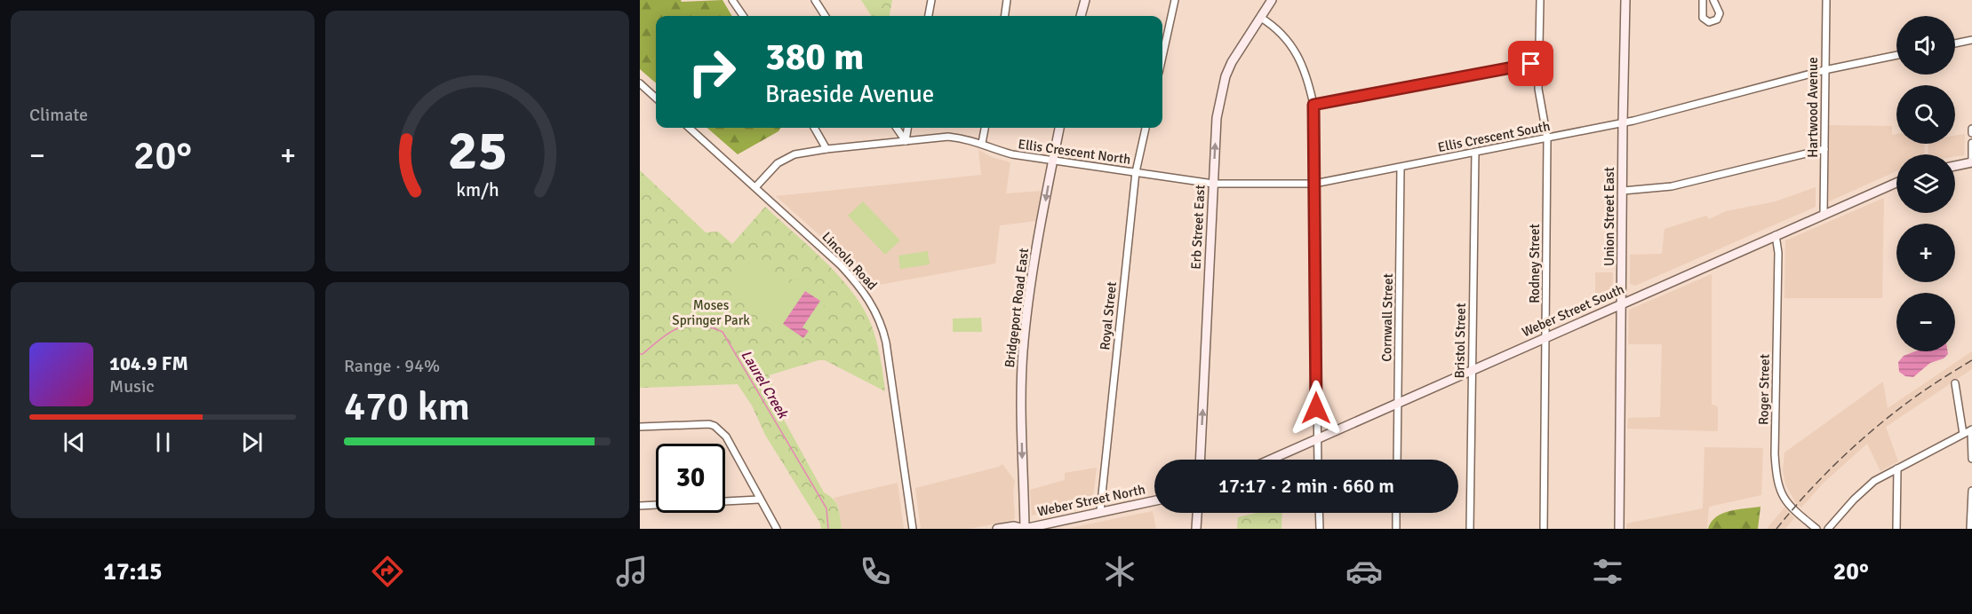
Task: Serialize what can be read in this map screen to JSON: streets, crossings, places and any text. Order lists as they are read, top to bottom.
{
  "streets": {
    "main road": [
      "Union Street East",
      "Erb Street East",
      "Bridgeport Road East",
      "Weber Street South",
      "Weber Street North"
    ],
    "street": [
      "Hartwood Avenue",
      "Ellis Crescent South",
      "Ellis Crescent North",
      "Lincoln Road",
      "Rodney Street",
      "Royal Street",
      "Cornwall Street",
      "Bristol Street",
      "Roger Street"
    ]
  },
  "crossings": [
    ["Hartwood Avenue", "Ellis Crescent South"],
    ["Hartwood Avenue", "Weber Street South"],
    ["Ellis Crescent South", "Ellis Crescent North"],
    ["Ellis Crescent South", "Union Street East"],
    ["Ellis Crescent South", "Erb Street East"],
    ["Ellis Crescent South", "Rodney Street"],
    ["Ellis Crescent South", "Cornwall Street"],
    ["Ellis Crescent South", "Bristol Street"],
    ["Ellis Crescent North", "Erb Street East"],
    ["Ellis Crescent North", "Lincoln Road"],
    ["Ellis Crescent North", "Bridgeport Road East"],
    ["Ellis Crescent North", "Royal Street"],
    ["Union Street East", "Weber Street South"],
    ["Rodney Street", "Weber Street South"],
    ["Bridgeport Road East", "Weber Street North"],
    ["Weber Street South", "Cornwall Street"],
    ["Weber Street South", "Bristol Street"],
    ["Weber Street South", "Roger Street"],
    ["Royal Street", "Weber Street North"]
  ],
  "one_way": ["Erb Street East", "Bridgeport Road East"],
  "water": ["Laurel Creek"],
  "parks": ["Moses Springer Park"],
  "page": {
    "tile": [
      "Climate",
      ["Range · 94%", "470 km"]
    ],
    "map_buttons": ["+", "−"],
    "turn": ["380 m", "Braeside Avenue"],
    "heat": ["−", "20°", "+"],
    "song": ["104.9 FM", "Music"],
    "limit": "30",
    "trip": "17:17 · 2 min · 660 m",
    "tabs": ["17:15", "20°"],
    "gauge": ["25", "km/h"]
  }
}
